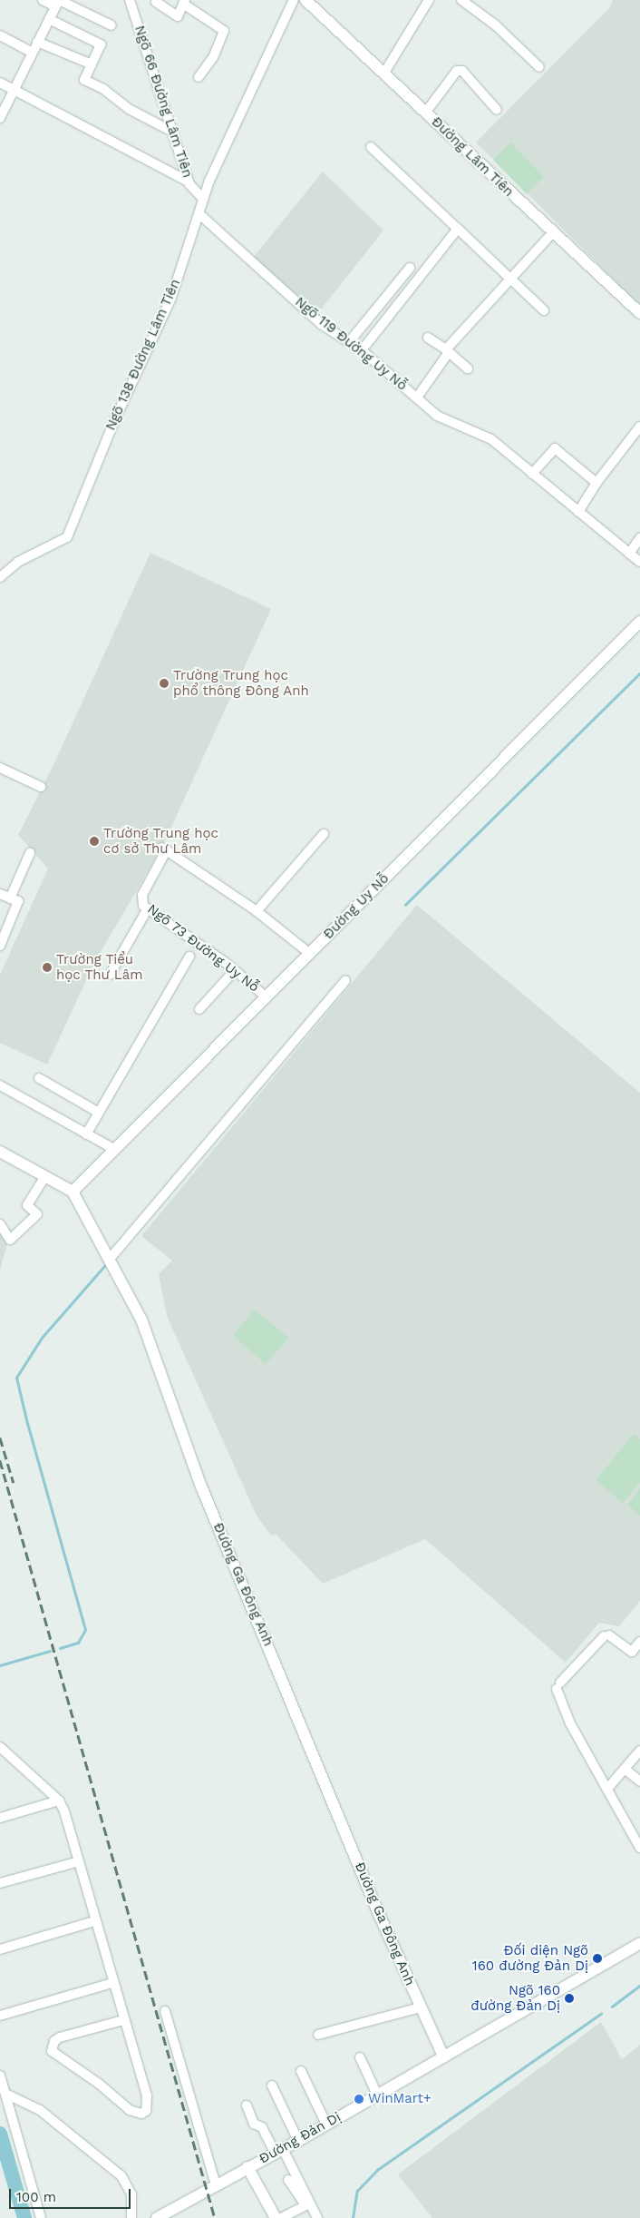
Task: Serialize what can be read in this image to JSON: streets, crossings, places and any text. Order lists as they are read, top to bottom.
{
  "streets": {
    "street": [
      "Ngõ 66 Đường Lâm Tiên",
      "Đường Lâm Tiên",
      "Ngõ 119 Đường Uy Nỗ",
      "Ngõ 138 Đường Lâm Tiên",
      "Đường Uy Nỗ",
      "Ngõ 73 Đường Uy Nỗ",
      "Đường Ga Đông Anh",
      "Đường Đản Dị"
    ]
  },
  "crossings": [
    ["Ngõ 66 Đường Lâm Tiên", "Ngõ 138 Đường Lâm Tiên"],
    ["Ngõ 119 Đường Uy Nỗ", "Ngõ 138 Đường Lâm Tiên"],
    ["Đường Uy Nỗ", "Ngõ 73 Đường Uy Nỗ"],
    ["Đường Uy Nỗ", "Đường Ga Đông Anh"],
    ["Đường Ga Đông Anh", "Đường Đản Dị"]
  ],
  "places": [
    "Trường Trung học phổ thông Đông Anh",
    "Trường Trung học cơ sở Thư Lâm",
    "Trường Tiểu học Thư Lâm",
    "Đối diện Ngõ 160 đường Đản Dị",
    "Ngõ 160 đường Đản Dị",
    "WinMart+"
  ],
  "scale_bar": "100 m"
}
